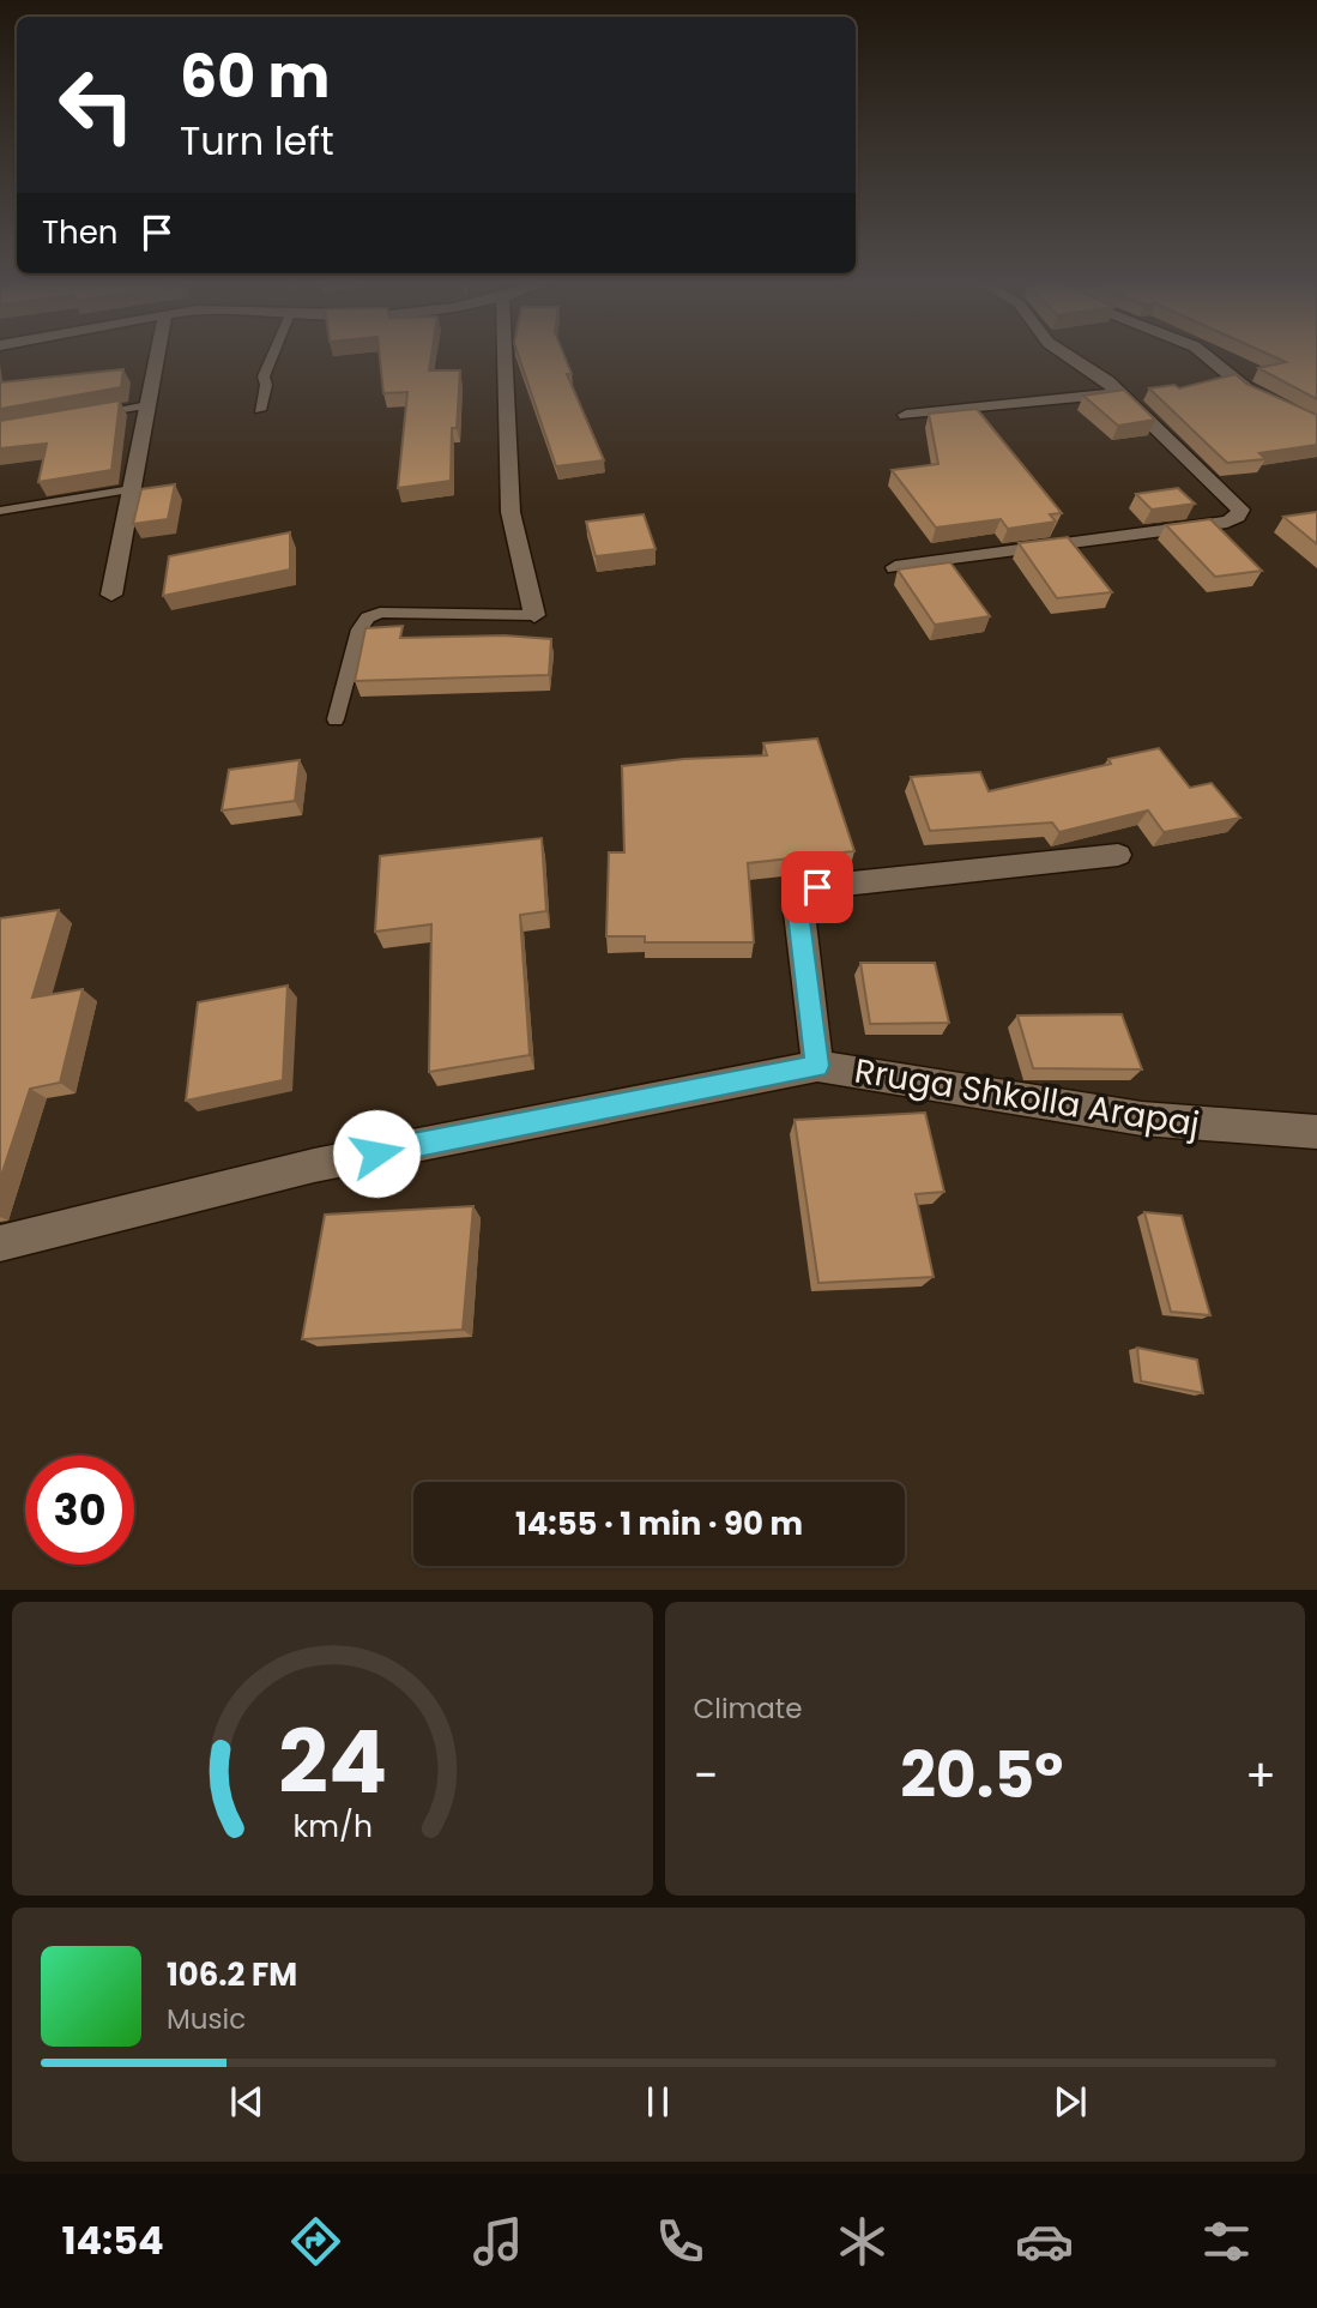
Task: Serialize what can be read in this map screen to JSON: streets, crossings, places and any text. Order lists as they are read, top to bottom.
{
  "streets": {
    "street": ["Rruga Shkolla Arapaj"]
  },
  "page": {
    "turn": ["60 m", "Turn left"],
    "then": "Then",
    "limit": "30",
    "trip": "14:55 · 1 min · 90 m",
    "tile": "Climate",
    "heat": ["−", "20.5°", "+"],
    "song": ["106.2 FM", "Music"],
    "tabs": "14:54",
    "gauge": ["24", "km/h"]
  }
}
